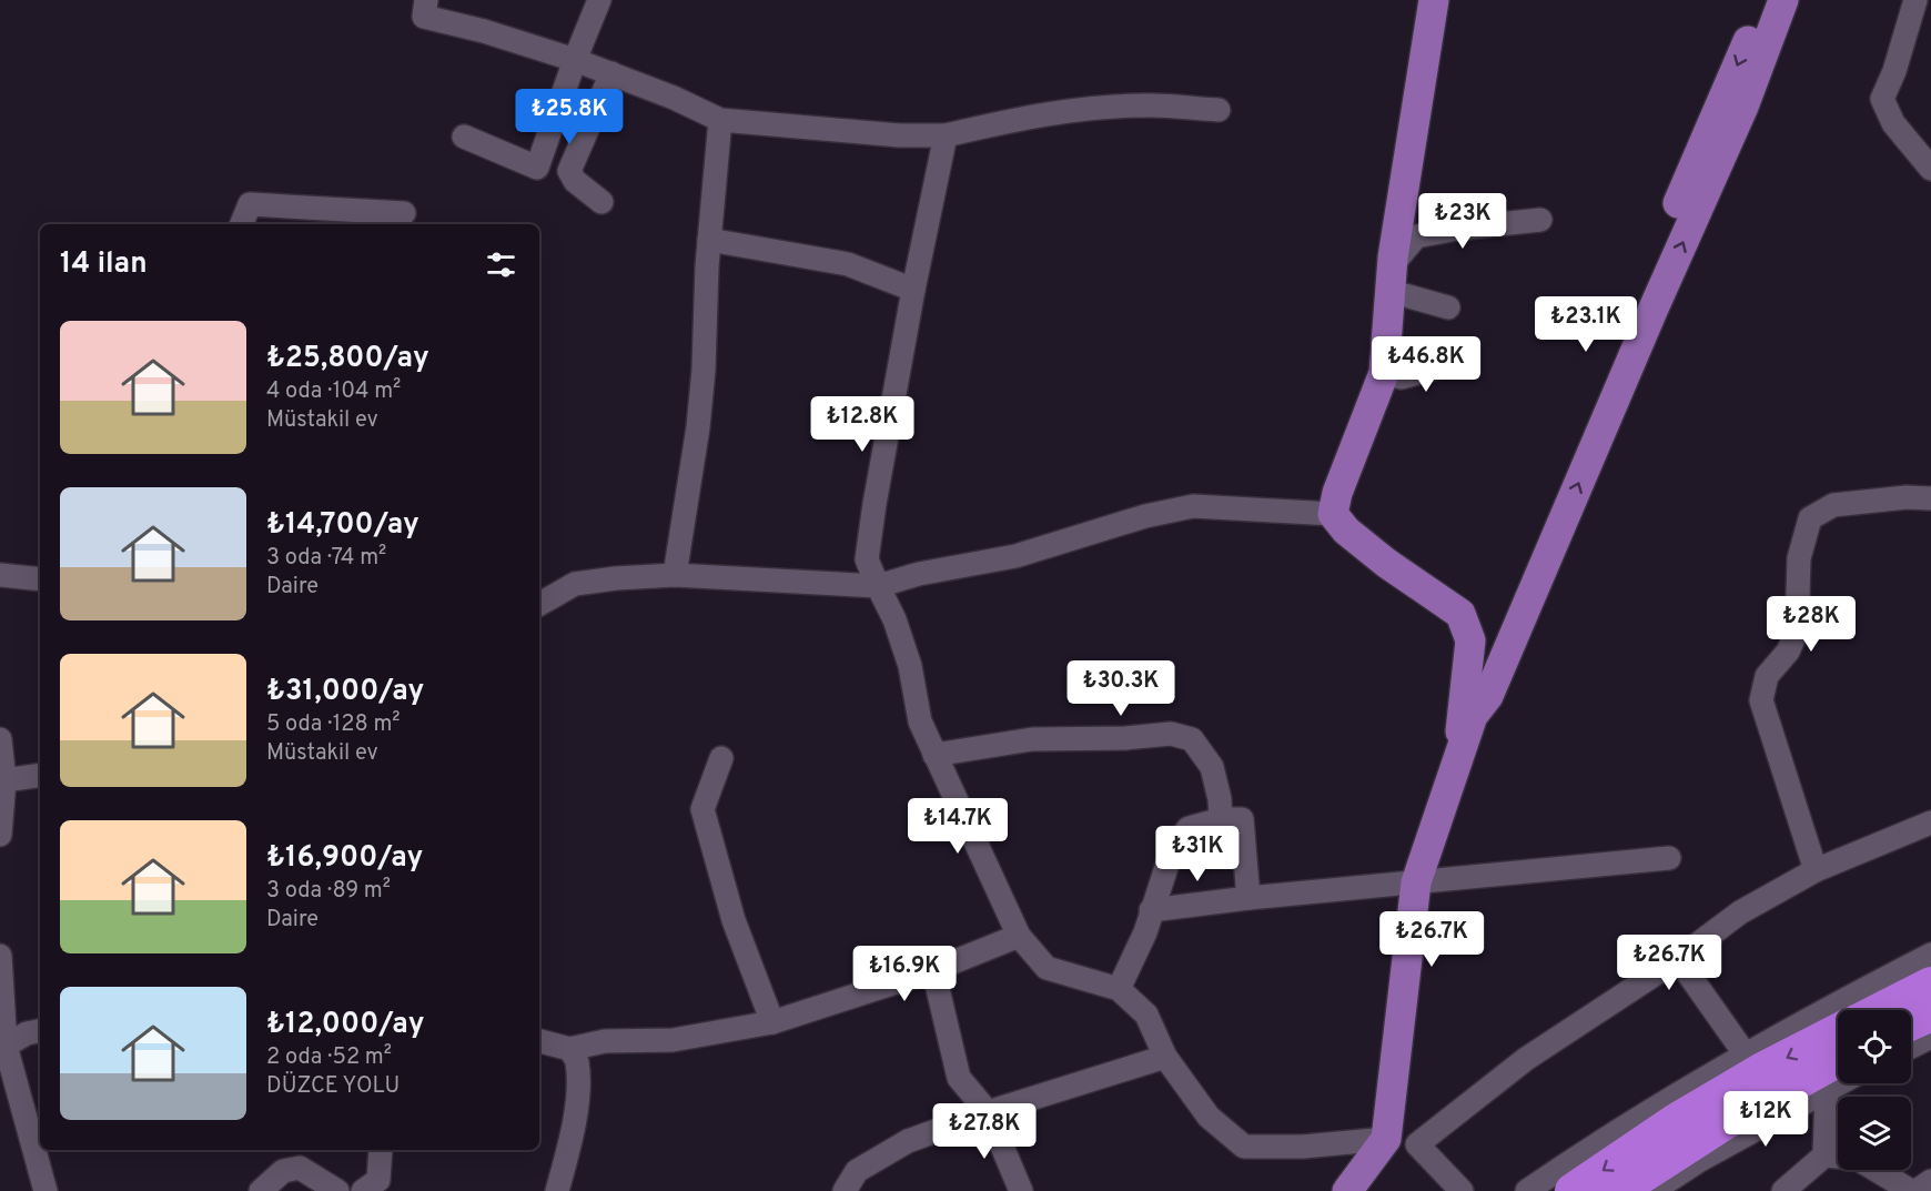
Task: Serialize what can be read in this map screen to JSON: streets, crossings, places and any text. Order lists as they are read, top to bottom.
{
  "page": {
    "price": [
      "₺25.8K",
      "₺23K",
      "₺23.1K",
      "₺46.8K",
      "₺12.8K",
      "₺28K",
      "₺30.3K",
      "₺14.7K",
      "₺31K",
      "₺26.7K",
      "₺26.7K",
      "₺16.9K",
      "₺12K",
      "₺27.8K"
    ],
    "heading": "14 ilan",
    "list": [
      {
        "name": "₺25,800/ay",
        "note": "4 oda · 104 m² · Müstakil ev"
      },
      {
        "name": "₺14,700/ay",
        "note": "3 oda · 74 m² · Daire"
      },
      {
        "name": "₺31,000/ay",
        "note": "5 oda · 128 m² · Müstakil ev"
      },
      {
        "name": "₺16,900/ay",
        "note": "3 oda · 89 m² · Daire"
      },
      {
        "name": "₺12,000/ay",
        "note": "2 oda · 52 m² · DÜZCE YOLU"
      }
    ]
  }
}
